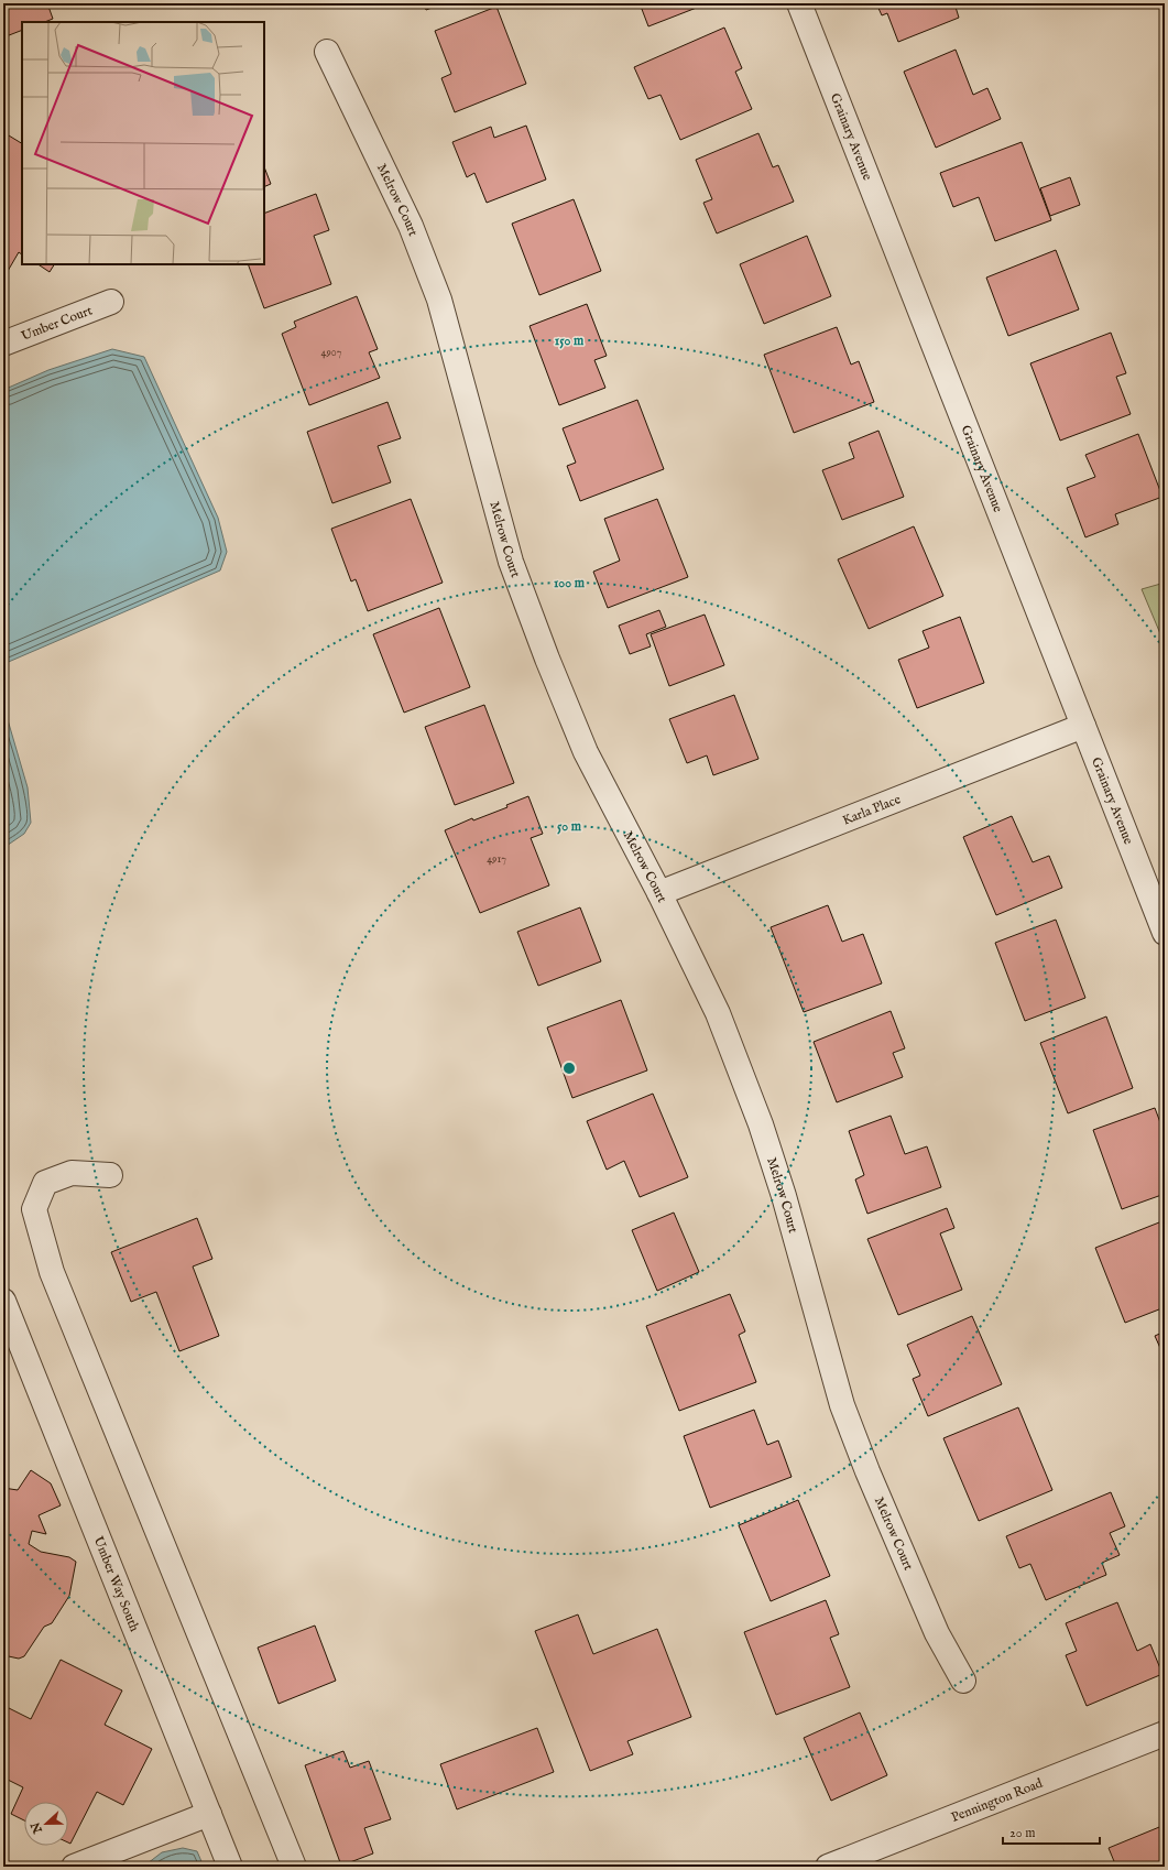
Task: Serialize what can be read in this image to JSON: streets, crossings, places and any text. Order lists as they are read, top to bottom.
{
  "streets": {
    "street": [
      "Grainary Avenue",
      "Melrow Court",
      "Umber Court",
      "Karla Place",
      "Umber Way South",
      "Pennington Road"
    ]
  },
  "crossings": [
    ["Grainary Avenue", "Karla Place"],
    ["Melrow Court", "Karla Place"]
  ],
  "house_numbers": ["4907", "4917"],
  "scale_bar": "20 m",
  "north": "left",
  "rings": ["150 m", "100 m", "50 m"]
}
